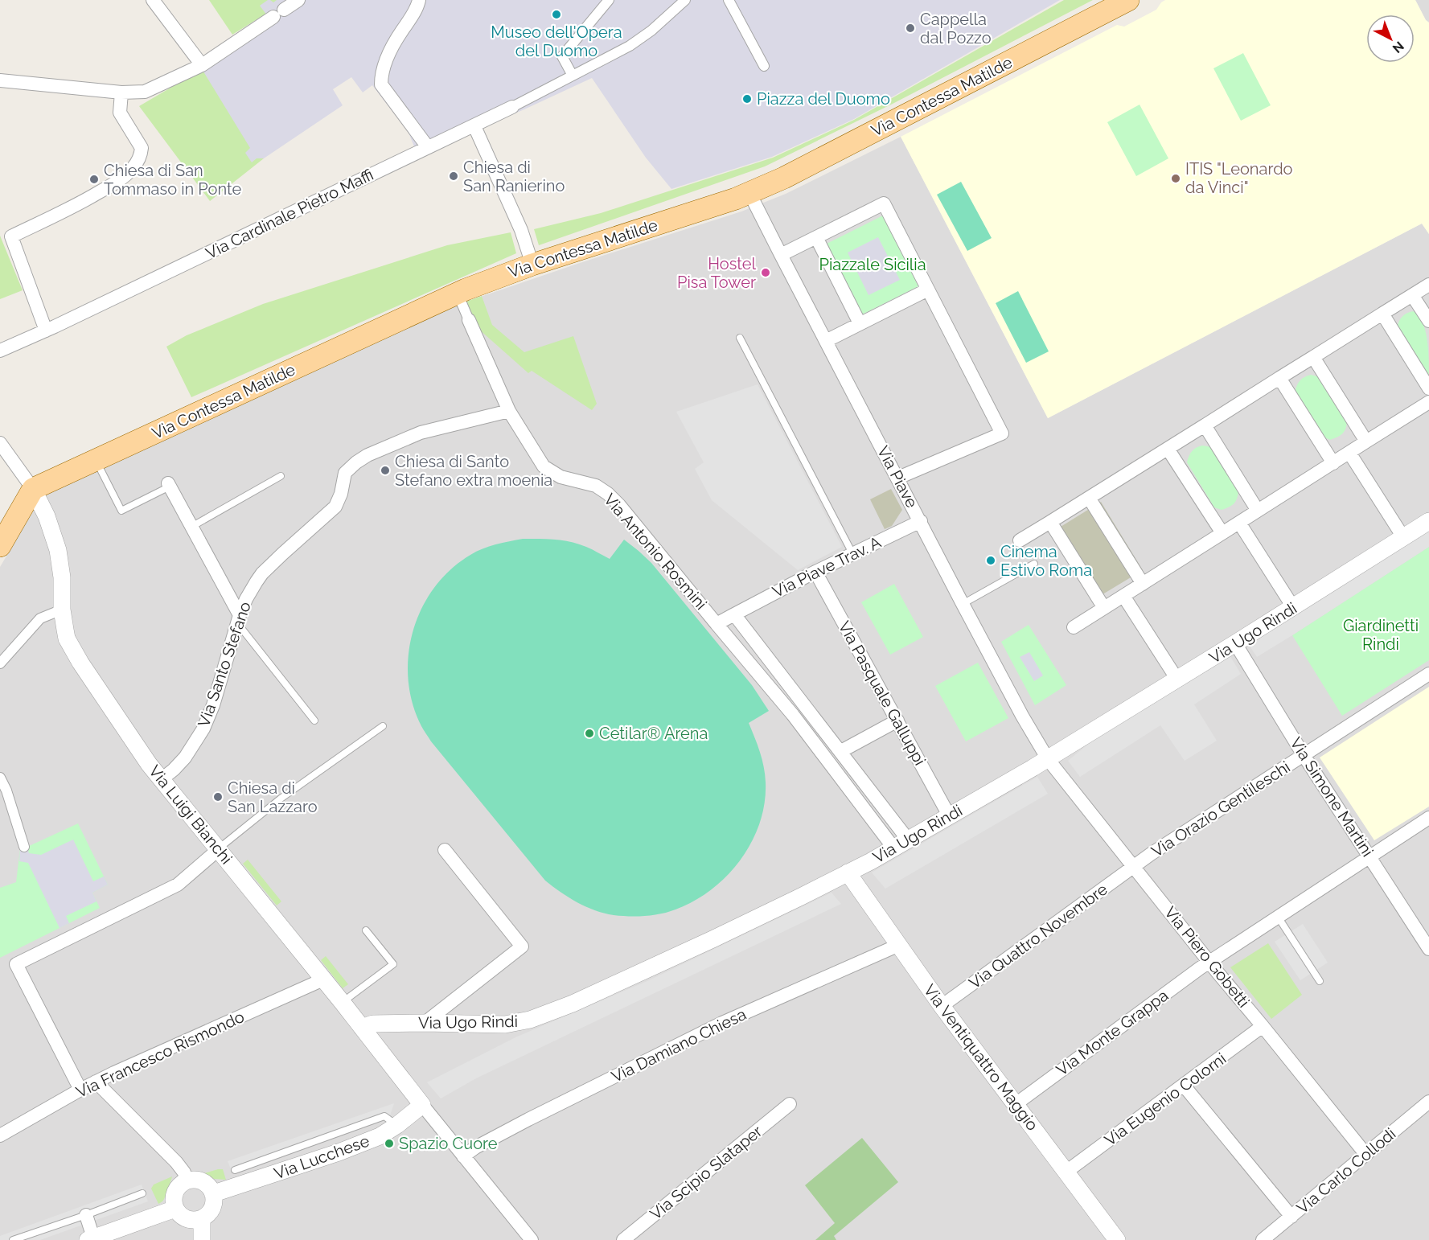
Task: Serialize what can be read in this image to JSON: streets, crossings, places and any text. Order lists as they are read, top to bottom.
{
  "streets": {
    "main road": ["Via Contessa Matilde"],
    "street": [
      "Via Cardinale Pietro Maffi",
      "Via Piave",
      "Via Antonio Rosmini",
      "Via Piave Trav. A",
      "Via Ugo Rindi",
      "Via Santo Stefano",
      "Via Pasquale Galluppi",
      "Via Simone Martini",
      "Via Orazio Gentileschi",
      "Via Luigi Bianchi",
      "Via Quattro Novembre",
      "Via Piero Gobetti",
      "Via Monte Grappa",
      "Via Damiano Chiesa",
      "Via Francesco Rismondo",
      "Via Ventiquattro Maggio",
      "Via Eugenio Colorni",
      "Via Lucchese",
      "Via Carlo Collodi",
      "Via Scipio Slataper"
    ]
  },
  "crossings": [
    ["Via Contessa Matilde", "Via Piave"],
    ["Via Contessa Matilde", "Via Luigi Bianchi"],
    ["Via Piave", "Via Piave Trav. A"],
    ["Via Piave", "Via Ugo Rindi"],
    ["Via Piave", "Via Piero Gobetti"],
    ["Via Antonio Rosmini", "Via Piave Trav. A"],
    ["Via Antonio Rosmini", "Via Ugo Rindi"],
    ["Via Antonio Rosmini", "Via Santo Stefano"],
    ["Via Piave Trav. A", "Via Pasquale Galluppi"],
    ["Via Ugo Rindi", "Via Pasquale Galluppi"],
    ["Via Ugo Rindi", "Via Simone Martini"],
    ["Via Ugo Rindi", "Via Luigi Bianchi"],
    ["Via Ugo Rindi", "Via Piero Gobetti"],
    ["Via Ugo Rindi", "Via Ventiquattro Maggio"],
    ["Via Santo Stefano", "Via Luigi Bianchi"],
    ["Via Simone Martini", "Via Orazio Gentileschi"],
    ["Via Simone Martini", "Via Monte Grappa"],
    ["Via Orazio Gentileschi", "Via Quattro Novembre"],
    ["Via Orazio Gentileschi", "Via Piero Gobetti"],
    ["Via Luigi Bianchi", "Via Francesco Rismondo"],
    ["Via Luigi Bianchi", "Via Lucchese"],
    ["Via Quattro Novembre", "Via Piero Gobetti"],
    ["Via Quattro Novembre", "Via Ventiquattro Maggio"],
    ["Via Piero Gobetti", "Via Monte Grappa"],
    ["Via Piero Gobetti", "Via Eugenio Colorni"],
    ["Via Piero Gobetti", "Via Carlo Collodi"],
    ["Via Monte Grappa", "Via Ventiquattro Maggio"],
    ["Via Damiano Chiesa", "Via Ventiquattro Maggio"],
    ["Via Ventiquattro Maggio", "Via Eugenio Colorni"]
  ],
  "parks": ["Piazzale Sicilia", "Giardinetti Rindi"],
  "places": [
    "Museo dell'Opera del Duomo",
    "Cappella dal Pozzo",
    "Piazza del Duomo",
    "Chiesa di San Ranierino",
    "ITIS \"Leonardo da Vinci\"",
    "Chiesa di San Tommaso in Ponte",
    "Hostel Pisa Tower",
    "Chiesa di Santo Stefano extra moenia",
    "Cinema Estivo Roma",
    "Cetilar® Arena",
    "Chiesa di San Lazzaro",
    "Spazio Cuore"
  ],
  "north": "bottom right"
}
